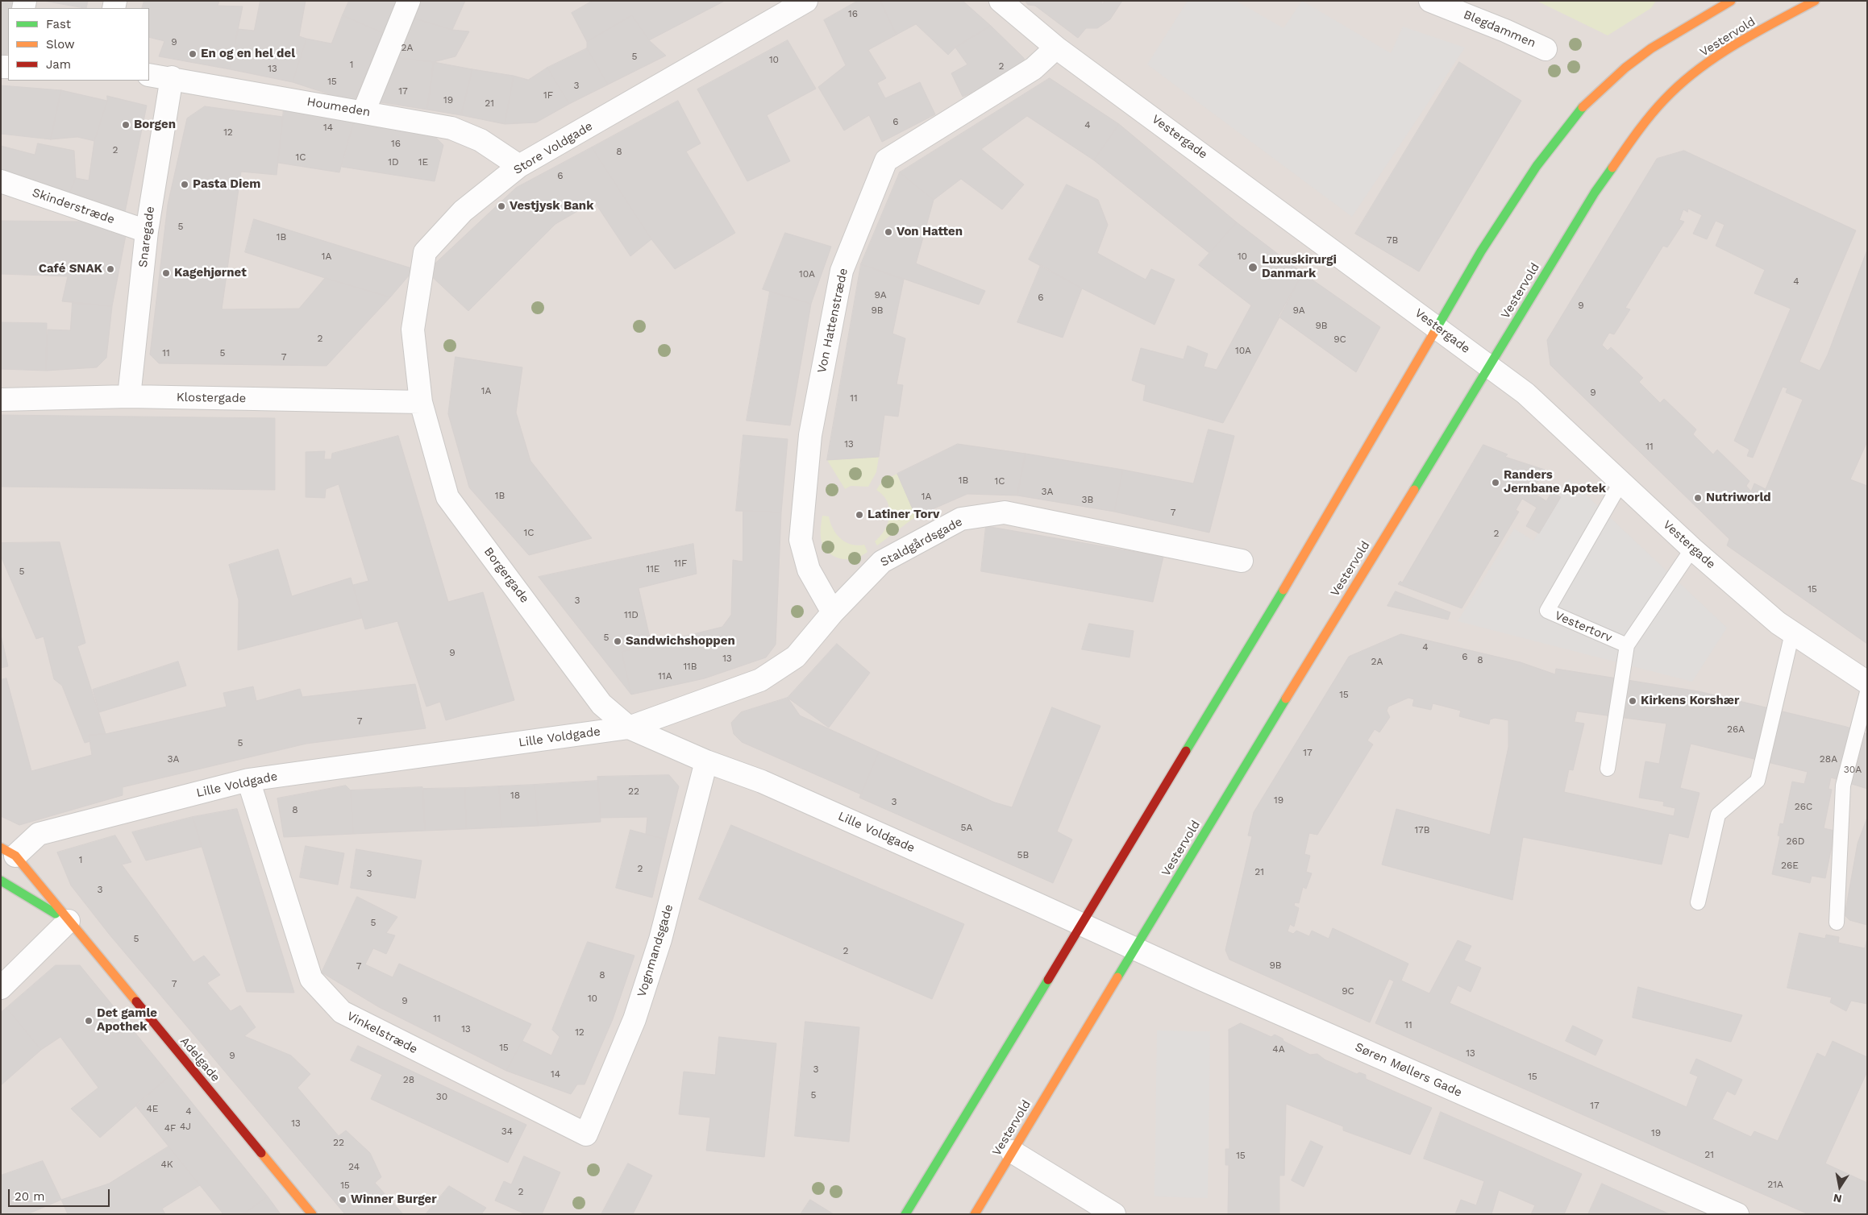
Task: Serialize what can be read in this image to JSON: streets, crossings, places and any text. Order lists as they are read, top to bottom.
{
  "streets": {
    "main road": ["Vestervold", "Adelgade"],
    "street": [
      "Blegdammen",
      "Houmeden",
      "Vestergade",
      "Store Voldgade",
      "Skinderstræde",
      "Snaregade",
      "Von Hattenstræde",
      "Klostergade",
      "Staldgårdsgade",
      "Borgergade",
      "Lille Voldgade",
      "Vognmandsgade",
      "Vinkelstræde",
      "Søren Møllers Gade"
    ],
    "lane": ["Vestertorv"]
  },
  "crossings": [
    ["Vestervold", "Vestergade"],
    ["Vestervold", "Søren Møllers Gade"],
    ["Houmeden", "Store Voldgade"],
    ["Houmeden", "Snaregade"],
    ["Vestergade", "Von Hattenstræde"],
    ["Vestergade", "Vestertorv"],
    ["Store Voldgade", "Klostergade"],
    ["Store Voldgade", "Borgergade"],
    ["Skinderstræde", "Snaregade"],
    ["Snaregade", "Klostergade"],
    ["Von Hattenstræde", "Staldgårdsgade"],
    ["Klostergade", "Borgergade"],
    ["Staldgårdsgade", "Borgergade"],
    ["Staldgårdsgade", "Lille Voldgade"],
    ["Borgergade", "Lille Voldgade"],
    ["Lille Voldgade", "Vognmandsgade"],
    ["Lille Voldgade", "Vinkelstræde"],
    ["Lille Voldgade", "Adelgade"],
    ["Lille Voldgade", "Søren Møllers Gade"],
    ["Vognmandsgade", "Vinkelstræde"]
  ],
  "places": [
    "En og en hel del",
    "Borgen",
    "Pasta Diem",
    "Vestjysk Bank",
    "Von Hatten",
    "Luxuskirurgi Danmark",
    "Café SNAK",
    "Kagehjørnet",
    "Randers Jernbane Apotek",
    "Nutriworld",
    "Latiner Torv",
    "Sandwichshoppen",
    "Kirkens Korshær",
    "Det gamle Apothek",
    "Winner Burger"
  ],
  "house_numbers": [
    "16",
    "9",
    "2A",
    "5",
    "10",
    "1",
    "2",
    "13",
    "15",
    "3",
    "17",
    "1F",
    "19",
    "21",
    "6",
    "4",
    "14",
    "12",
    "16",
    "2",
    "8",
    "1C",
    "1D",
    "1E",
    "6",
    "5",
    "1B",
    "7B",
    "1A",
    "10",
    "10A",
    "4",
    "9A",
    "6",
    "9",
    "9B",
    "9A",
    "9B",
    "2",
    "9C",
    "10A",
    "11",
    "5",
    "7",
    "1A",
    "9",
    "11",
    "13",
    "11",
    "1B",
    "1C",
    "3A",
    "1B",
    "1A",
    "3B",
    "7",
    "1C",
    "2",
    "11F",
    "11E",
    "5",
    "15",
    "3",
    "11D",
    "5",
    "4",
    "9",
    "6",
    "13",
    "8",
    "2A",
    "11B",
    "11A",
    "15",
    "7",
    "26A",
    "5",
    "17",
    "3A",
    "28A",
    "30A",
    "22",
    "18",
    "19",
    "3",
    "26C",
    "8",
    "5A",
    "17B",
    "26D",
    "5B",
    "1",
    "26E",
    "2",
    "21",
    "3",
    "3",
    "5",
    "5",
    "2",
    "9B",
    "7",
    "8",
    "7",
    "9C",
    "10",
    "9",
    "11",
    "11",
    "13",
    "12",
    "15",
    "4A",
    "13",
    "9",
    "3",
    "14",
    "15",
    "28",
    "5",
    "30",
    "17",
    "4E",
    "4",
    "13",
    "4J",
    "4F",
    "34",
    "19",
    "22",
    "21",
    "15",
    "4K",
    "24",
    "21A",
    "15",
    "2"
  ],
  "legend": ["Fast", "Slow", "Jam"],
  "scale_bar": "20 m",
  "north": "bottom"
}
